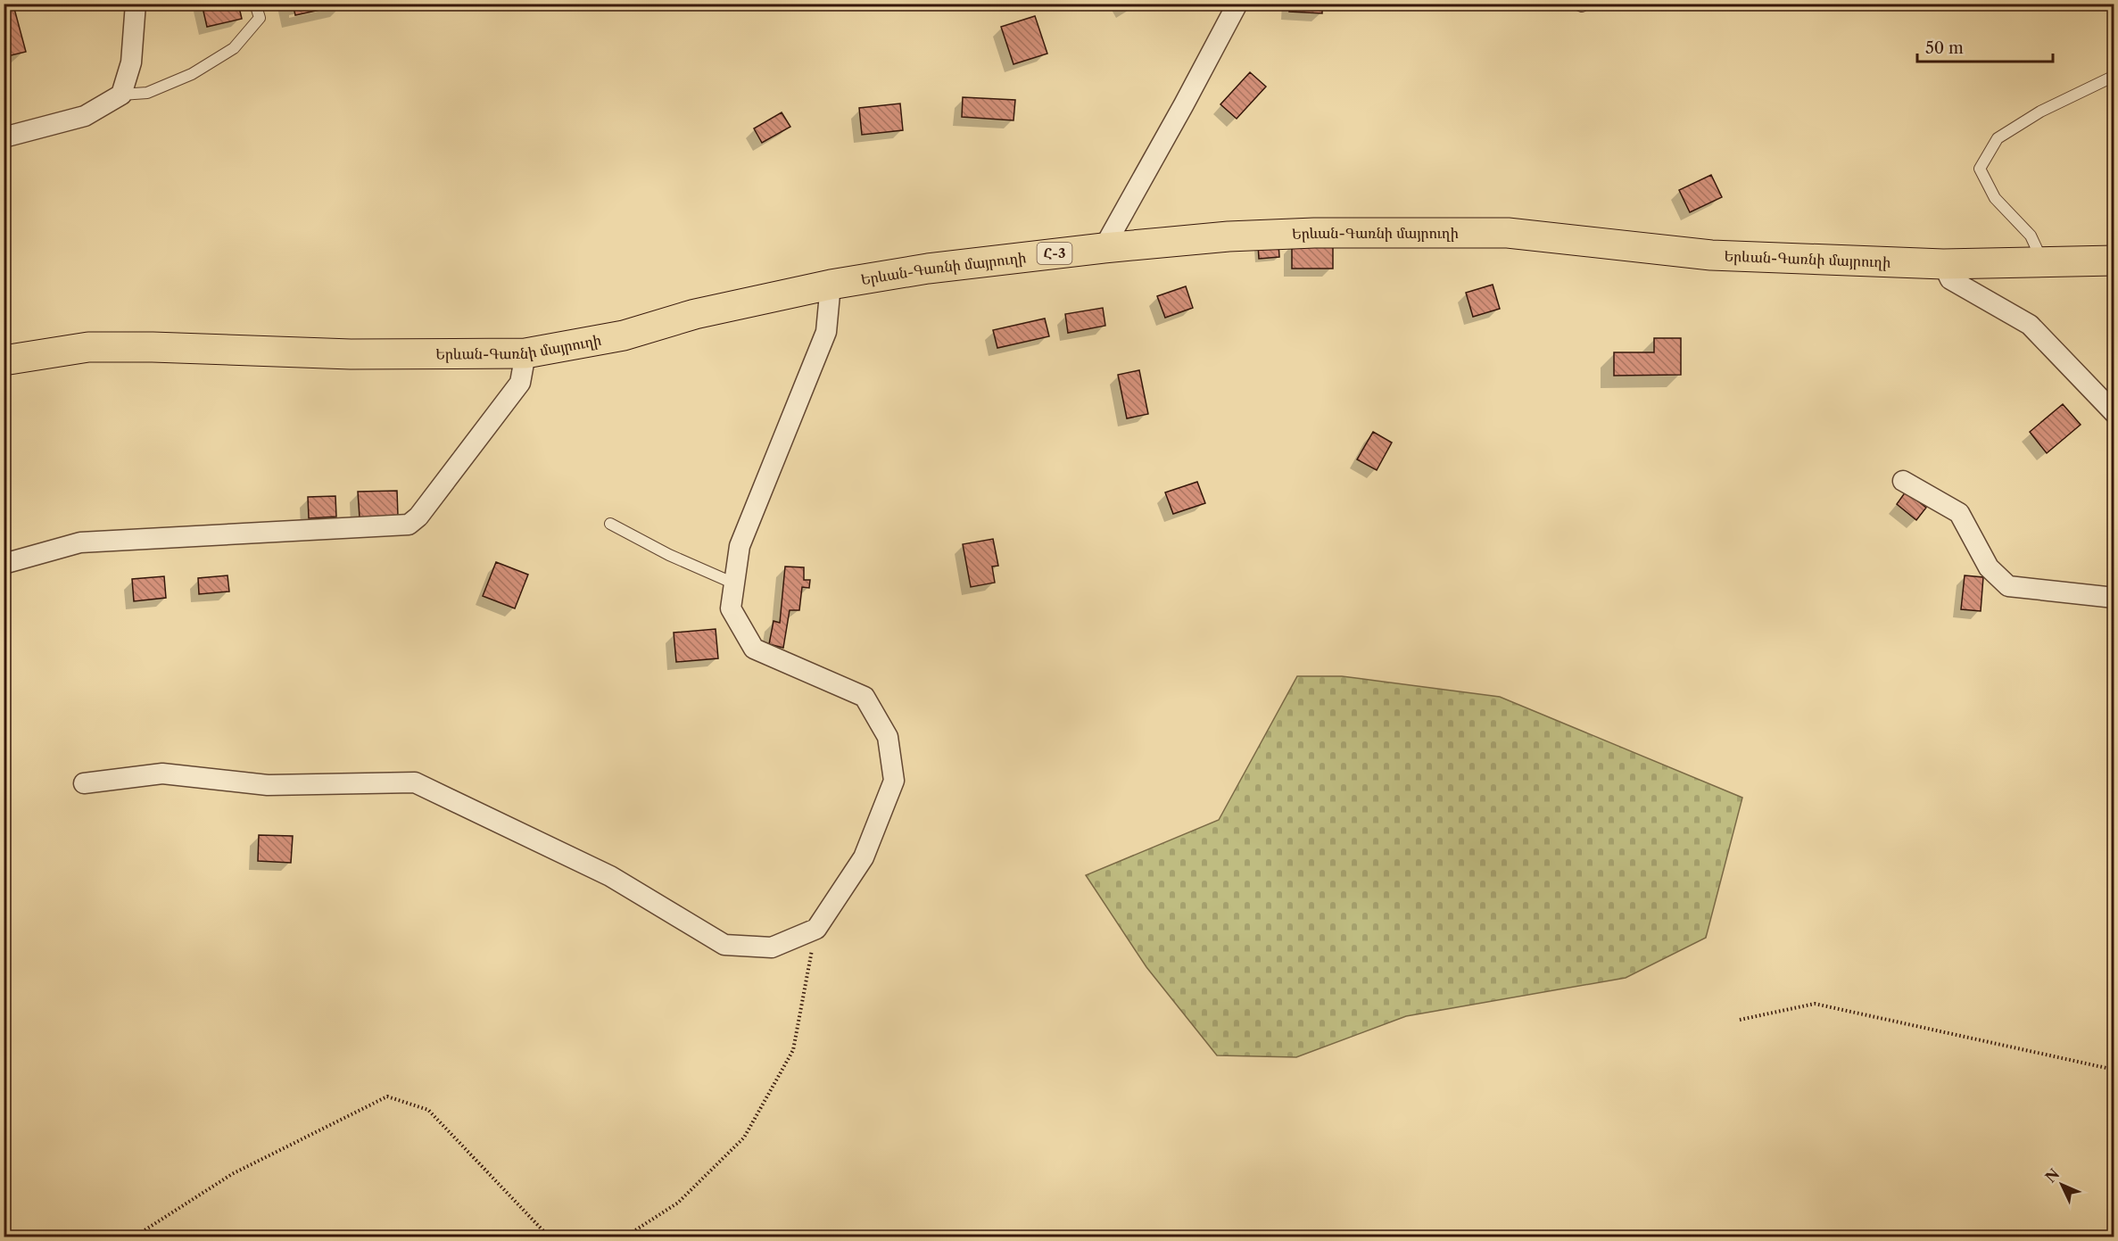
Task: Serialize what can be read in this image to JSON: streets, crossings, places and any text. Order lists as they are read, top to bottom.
{
  "streets": {
    "main road": ["Երևան-Գառնի մայրուղի", "Հ-3"]
  },
  "scale_bar": "50 m",
  "north": "top left"
}
